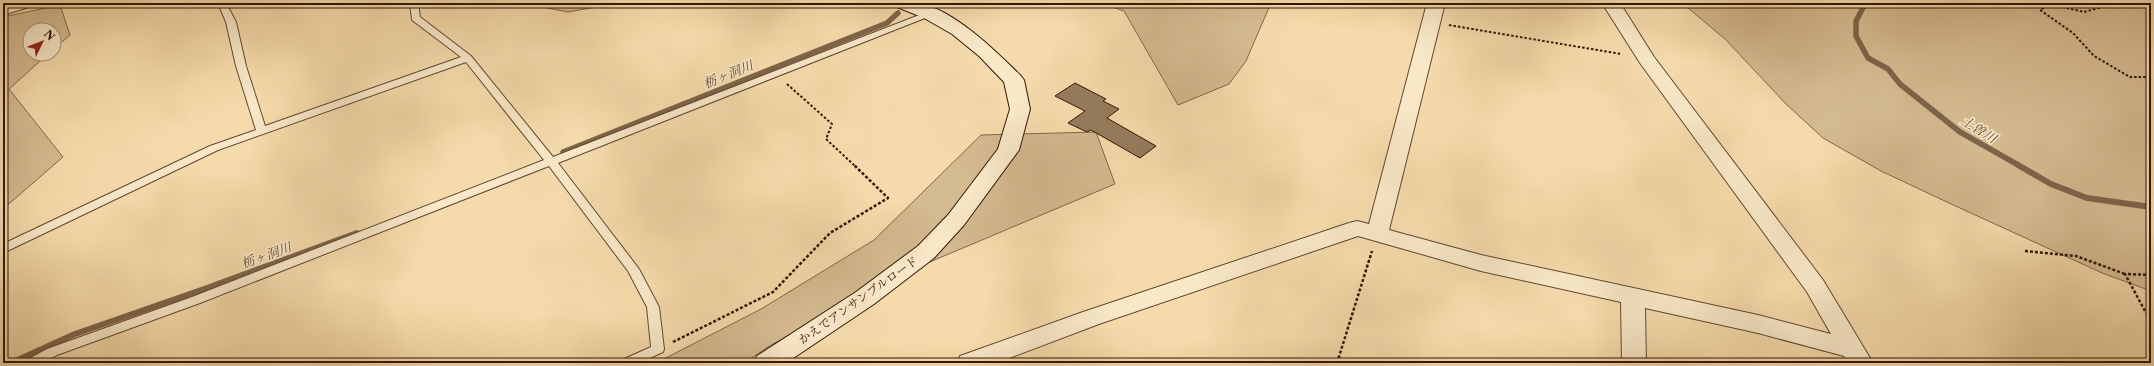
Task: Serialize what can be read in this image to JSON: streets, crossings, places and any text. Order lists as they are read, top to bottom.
{
  "streets": {
    "street": ["かえでアンサンブルロード"]
  },
  "water": ["栃ヶ洞川", "土曽川"],
  "north": "top right"
}
